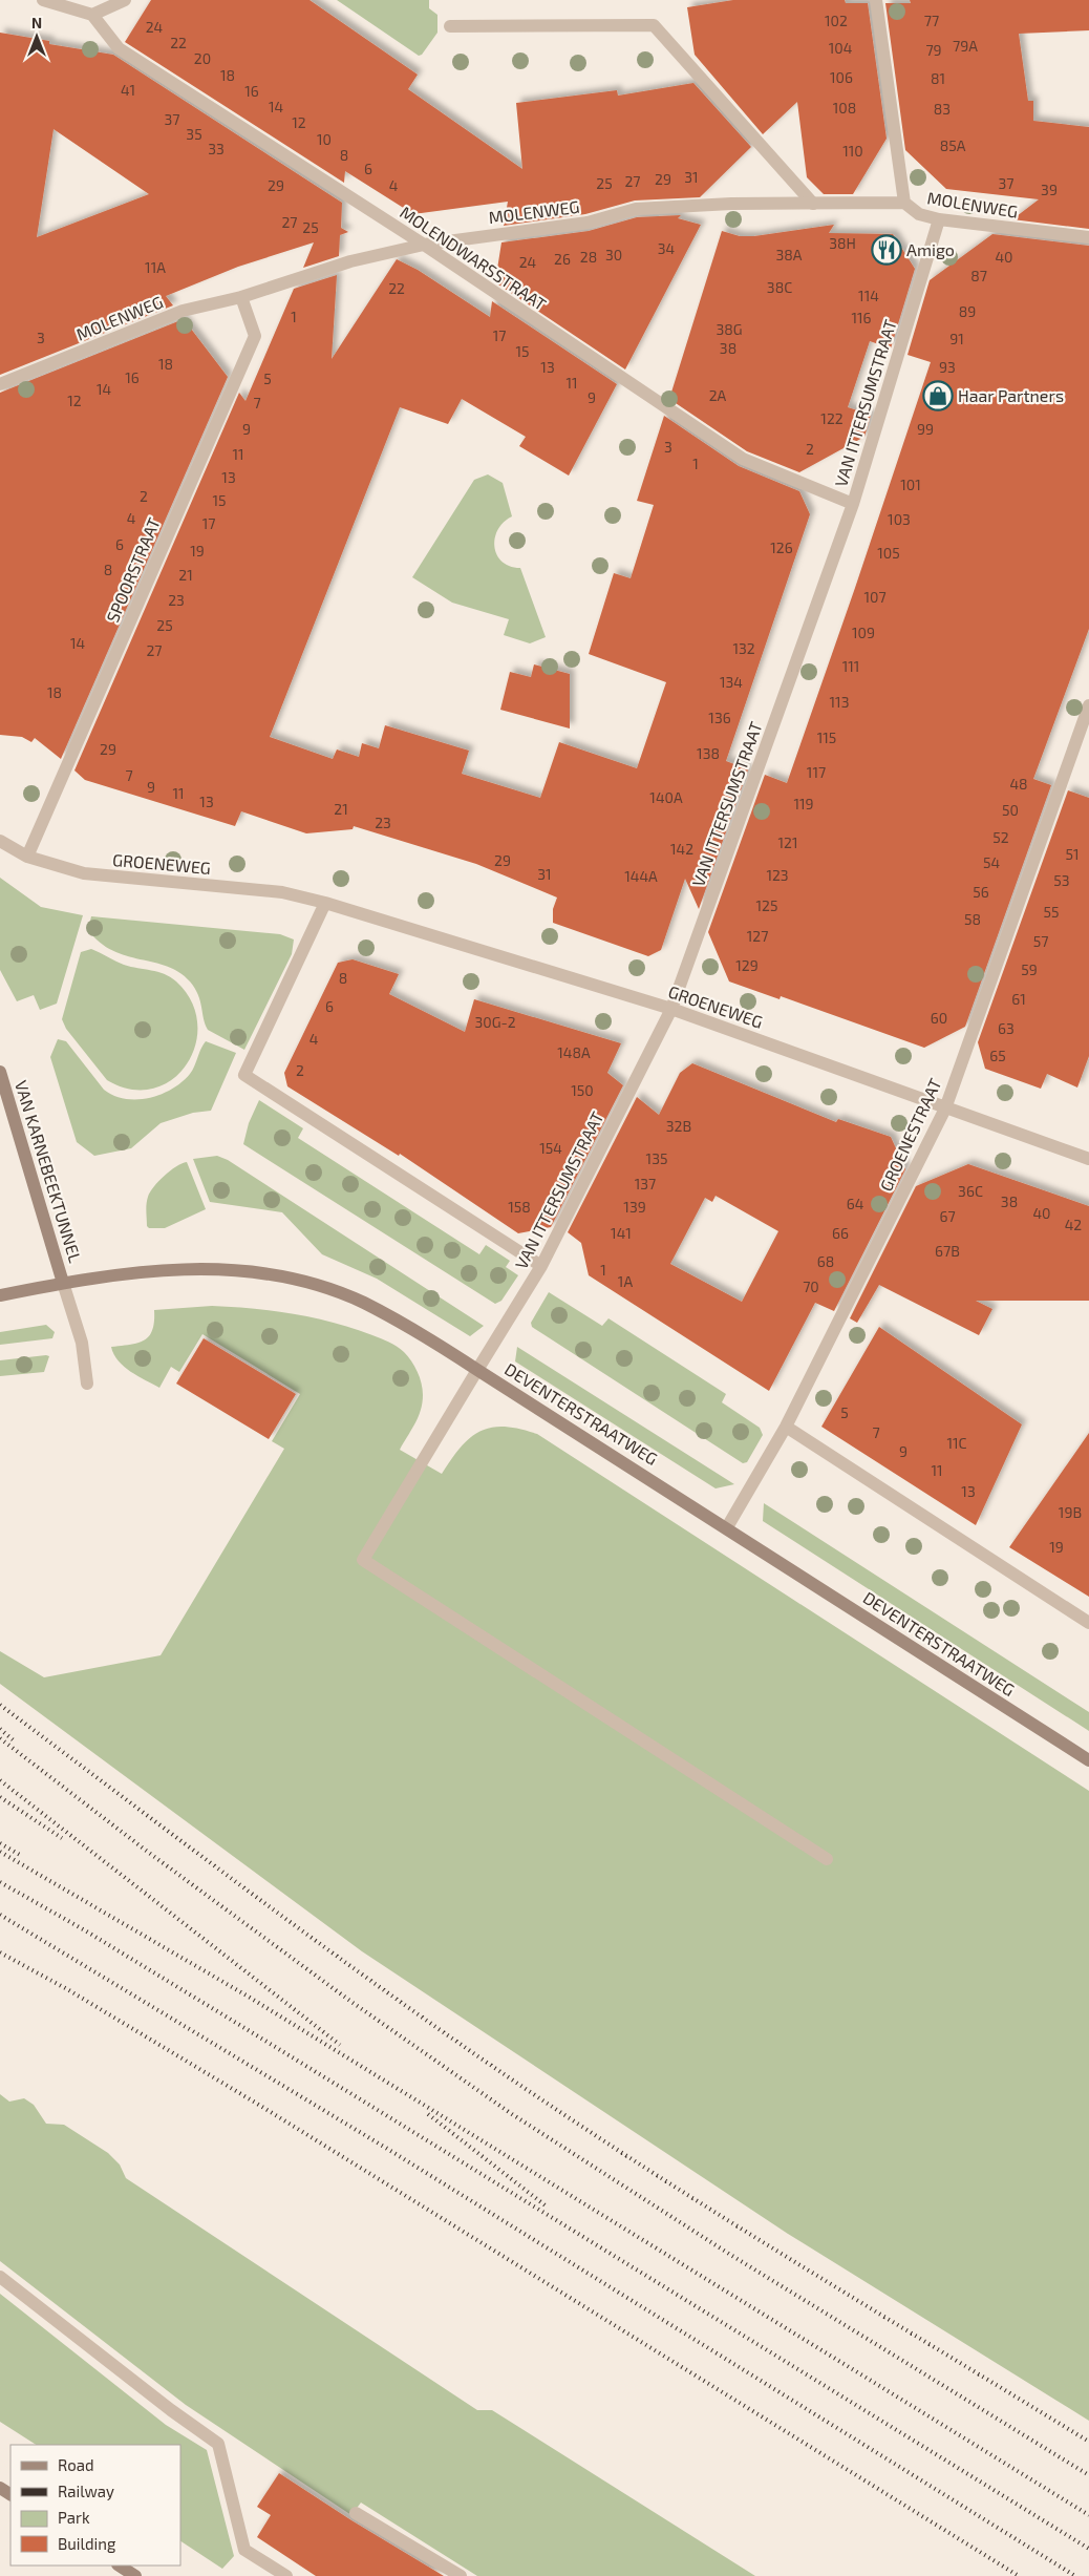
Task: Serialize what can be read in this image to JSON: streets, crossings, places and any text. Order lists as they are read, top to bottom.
{
  "streets": {
    "street": [
      "MOLENWEG",
      "MOLENDWARSSTRAAT",
      "VAN ITTERSUMSTRAAT",
      "SPOORSTRAAT",
      "GROENEWEG",
      "GROENESTRAAT",
      "VAN KARNEBEEKTUNNEL",
      "DEVENTERSTRAATWEG"
    ]
  },
  "crossings": [
    ["MOLENWEG", "MOLENDWARSSTRAAT"],
    ["MOLENWEG", "VAN ITTERSUMSTRAAT"],
    ["MOLENWEG", "SPOORSTRAAT"],
    ["MOLENDWARSSTRAAT", "VAN ITTERSUMSTRAAT"],
    ["VAN ITTERSUMSTRAAT", "GROENEWEG"],
    ["VAN ITTERSUMSTRAAT", "DEVENTERSTRAATWEG"],
    ["SPOORSTRAAT", "GROENEWEG"],
    ["GROENEWEG", "GROENESTRAAT"],
    ["GROENESTRAAT", "DEVENTERSTRAATWEG"],
    ["VAN KARNEBEEKTUNNEL", "DEVENTERSTRAATWEG"]
  ],
  "places": {
    "restaurant": ["Amigo"],
    "shop": ["Haar Partners"]
  },
  "house_numbers": [
    "102",
    "77",
    "24",
    "22",
    "79A",
    "104",
    "79",
    "20",
    "18",
    "106",
    "81",
    "41",
    "16",
    "14",
    "108",
    "83",
    "37",
    "12",
    "35",
    "10",
    "85A",
    "33",
    "110",
    "8",
    "6",
    "31",
    "29",
    "27",
    "25",
    "37",
    "29",
    "4",
    "39",
    "27",
    "25",
    "38H",
    "34",
    "30",
    "38A",
    "28",
    "40",
    "26",
    "24",
    "11A",
    "87",
    "38C",
    "22",
    "114",
    "89",
    "1",
    "116",
    "38G",
    "17",
    "3",
    "91",
    "38",
    "15",
    "18",
    "13",
    "93",
    "16",
    "5",
    "11",
    "14",
    "2A",
    "9",
    "12",
    "7",
    "122",
    "9",
    "99",
    "3",
    "2",
    "11",
    "1",
    "13",
    "101",
    "2",
    "15",
    "4",
    "103",
    "17",
    "6",
    "126",
    "19",
    "105",
    "8",
    "21",
    "107",
    "23",
    "25",
    "109",
    "14",
    "132",
    "27",
    "111",
    "134",
    "18",
    "113",
    "136",
    "115",
    "29",
    "138",
    "117",
    "7",
    "48",
    "9",
    "11",
    "140A",
    "13",
    "119",
    "21",
    "50",
    "23",
    "52",
    "121",
    "142",
    "51",
    "29",
    "54",
    "31",
    "123",
    "144A",
    "53",
    "56",
    "125",
    "55",
    "58",
    "127",
    "57",
    "129",
    "59",
    "8",
    "61",
    "6",
    "60",
    "30G-2",
    "63",
    "4",
    "148A",
    "65",
    "2",
    "150",
    "32B",
    "154",
    "135",
    "137",
    "36C",
    "38",
    "64",
    "158",
    "139",
    "40",
    "67",
    "42",
    "141",
    "66",
    "67B",
    "68",
    "1",
    "1A",
    "70",
    "5",
    "7",
    "11C",
    "9",
    "11",
    "13",
    "19B",
    "19"
  ],
  "legend": [
    "Road",
    "Railway",
    "Park",
    "Building"
  ],
  "north": "top"
}
